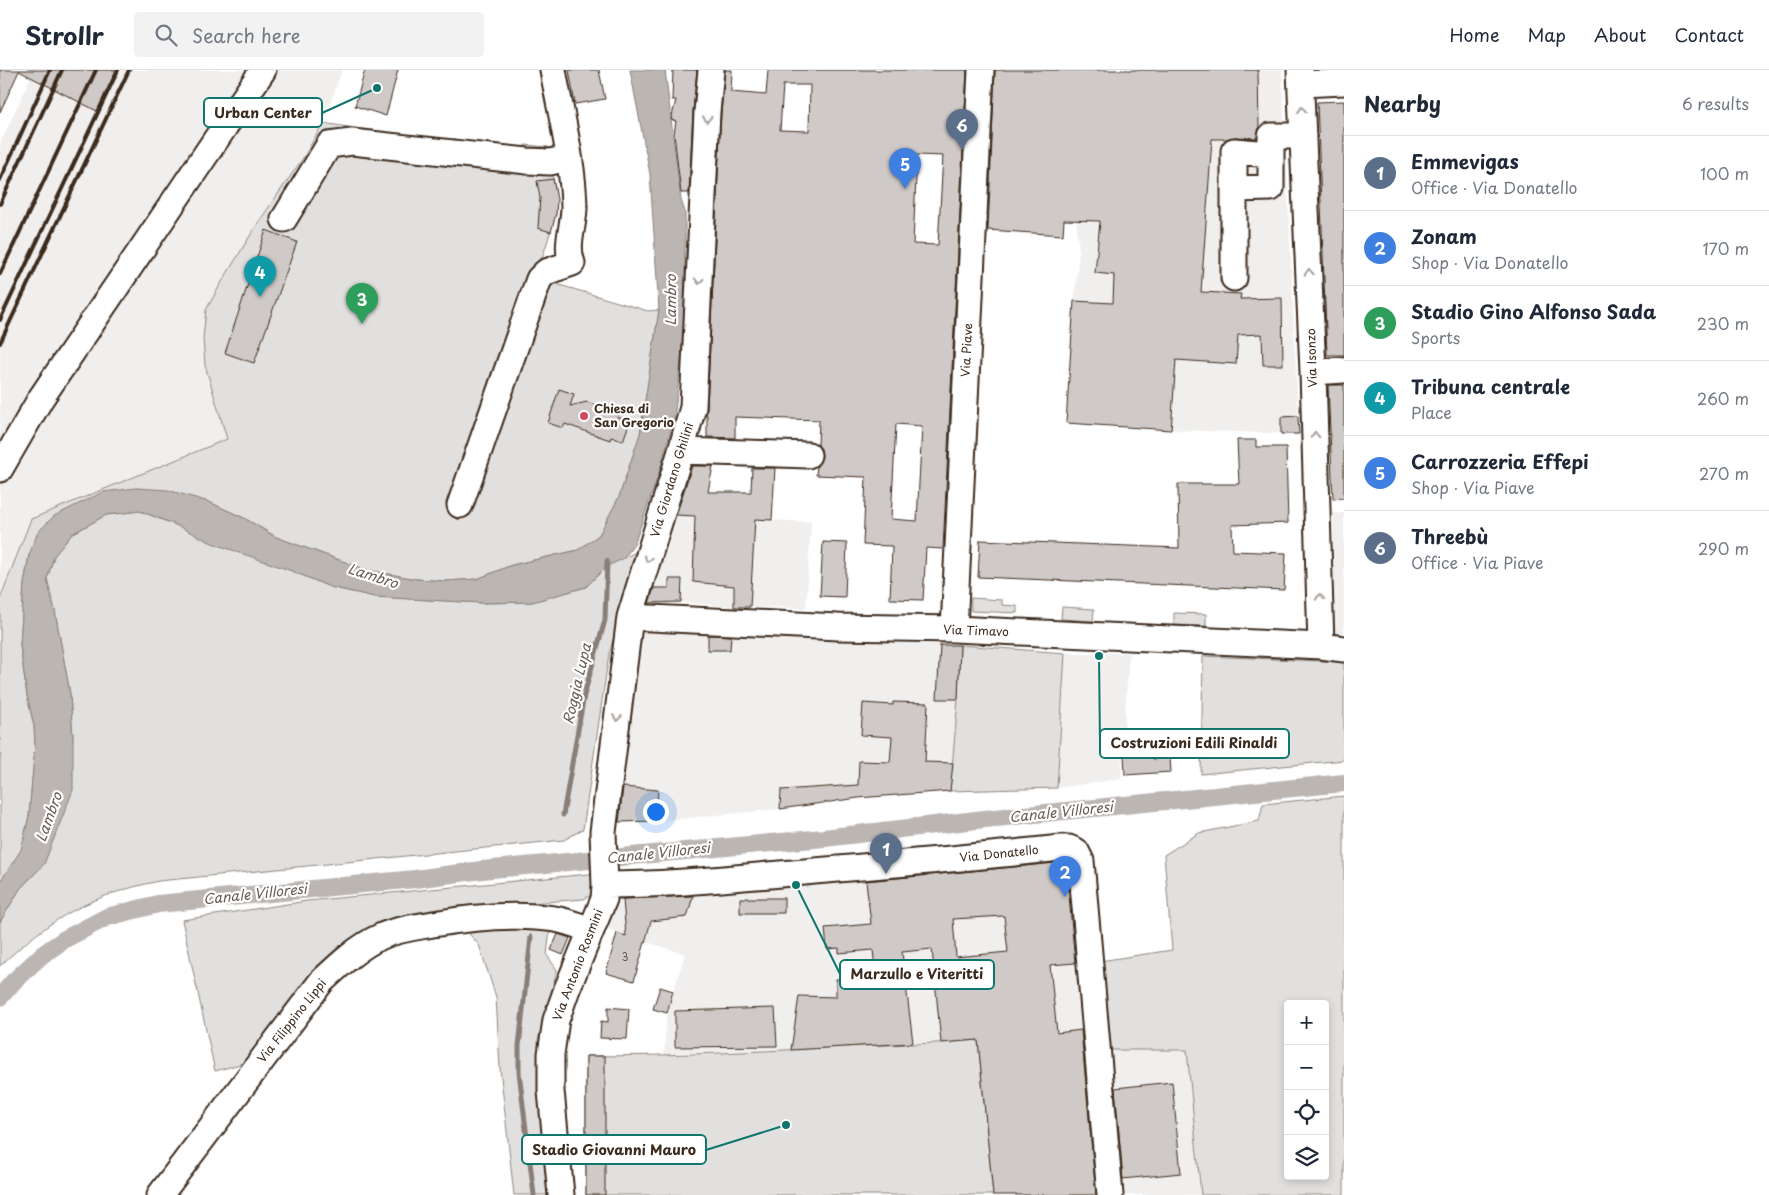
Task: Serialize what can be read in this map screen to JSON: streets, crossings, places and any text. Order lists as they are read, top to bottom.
{
  "streets": {
    "street": [
      "Via Piave",
      "Via Isonzo",
      "Via Giordano Ghilini",
      "Via Timavo",
      "Via Donatello",
      "Via Antonio Rosmini",
      "Via Filippino Lippi"
    ]
  },
  "crossings": [
    ["Via Piave", "Via Timavo"],
    ["Via Isonzo", "Via Timavo"],
    ["Via Giordano Ghilini", "Via Timavo"],
    ["Via Giordano Ghilini", "Via Donatello"],
    ["Via Giordano Ghilini", "Via Antonio Rosmini"],
    ["Via Donatello", "Via Antonio Rosmini"],
    ["Via Antonio Rosmini", "Via Filippino Lippi"]
  ],
  "one_way": ["Via Isonzo"],
  "water": ["Lambro", "Roggia Lupa", "Canale Villoresi"],
  "places": [
    "Urban Center",
    "Chiesa di San Gregorio",
    "Costruzioni Edili Rinaldi",
    "Marzullo e Viteritti",
    "Stadio Giovanni Mauro"
  ],
  "house_numbers": ["3"],
  "page": {
    "header": "Strollr",
    "search": "Search here",
    "nav": [
      "Home",
      "Map",
      "About",
      "Contact"
    ],
    "heading": ["Nearby", "6 results"],
    "pins": [
      "6",
      "5",
      "4",
      "3",
      "1",
      "2"
    ],
    "list": [
      {
        "mark": "1",
        "name": "Emmevigas",
        "note": "Office · Via Donatello",
        "value": "100 m"
      },
      {
        "mark": "2",
        "name": "Zonam",
        "note": "Shop · Via Donatello",
        "value": "170 m"
      },
      {
        "mark": "3",
        "name": "Stadio Gino Alfonso Sada",
        "note": "Sports",
        "value": "230 m"
      },
      {
        "mark": "4",
        "name": "Tribuna centrale",
        "note": "Place",
        "value": "260 m"
      },
      {
        "mark": "5",
        "name": "Carrozzeria Effepi",
        "note": "Shop · Via Piave",
        "value": "270 m"
      },
      {
        "mark": "6",
        "name": "Threebù",
        "note": "Office · Via Piave",
        "value": "290 m"
      }
    ],
    "map_buttons": ["+", "−"]
  }
}
